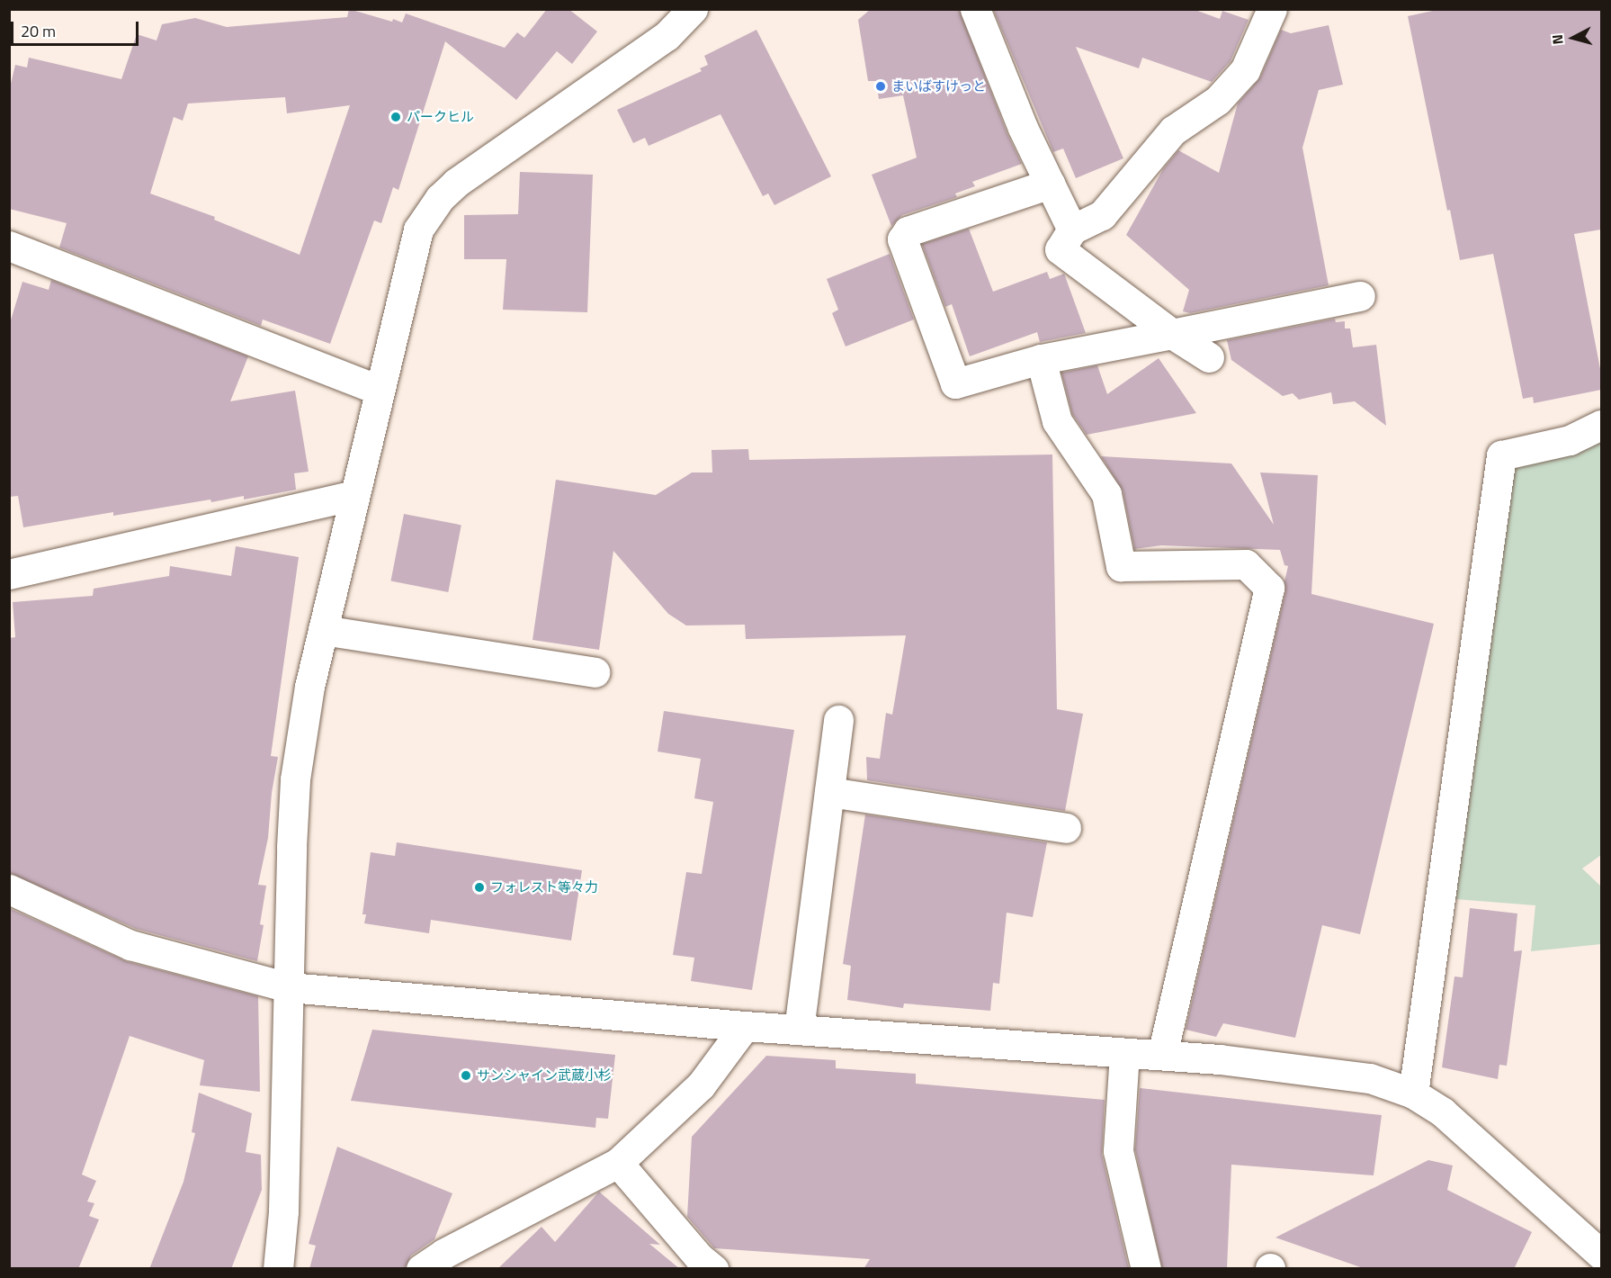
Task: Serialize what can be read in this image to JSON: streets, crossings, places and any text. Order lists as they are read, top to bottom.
{
  "places": [
    "まいばすけっと",
    "パークヒル",
    "フォレスト等々力",
    "サンシャイン武蔵小杉"
  ],
  "scale_bar": "20 m",
  "north": "left"
}
